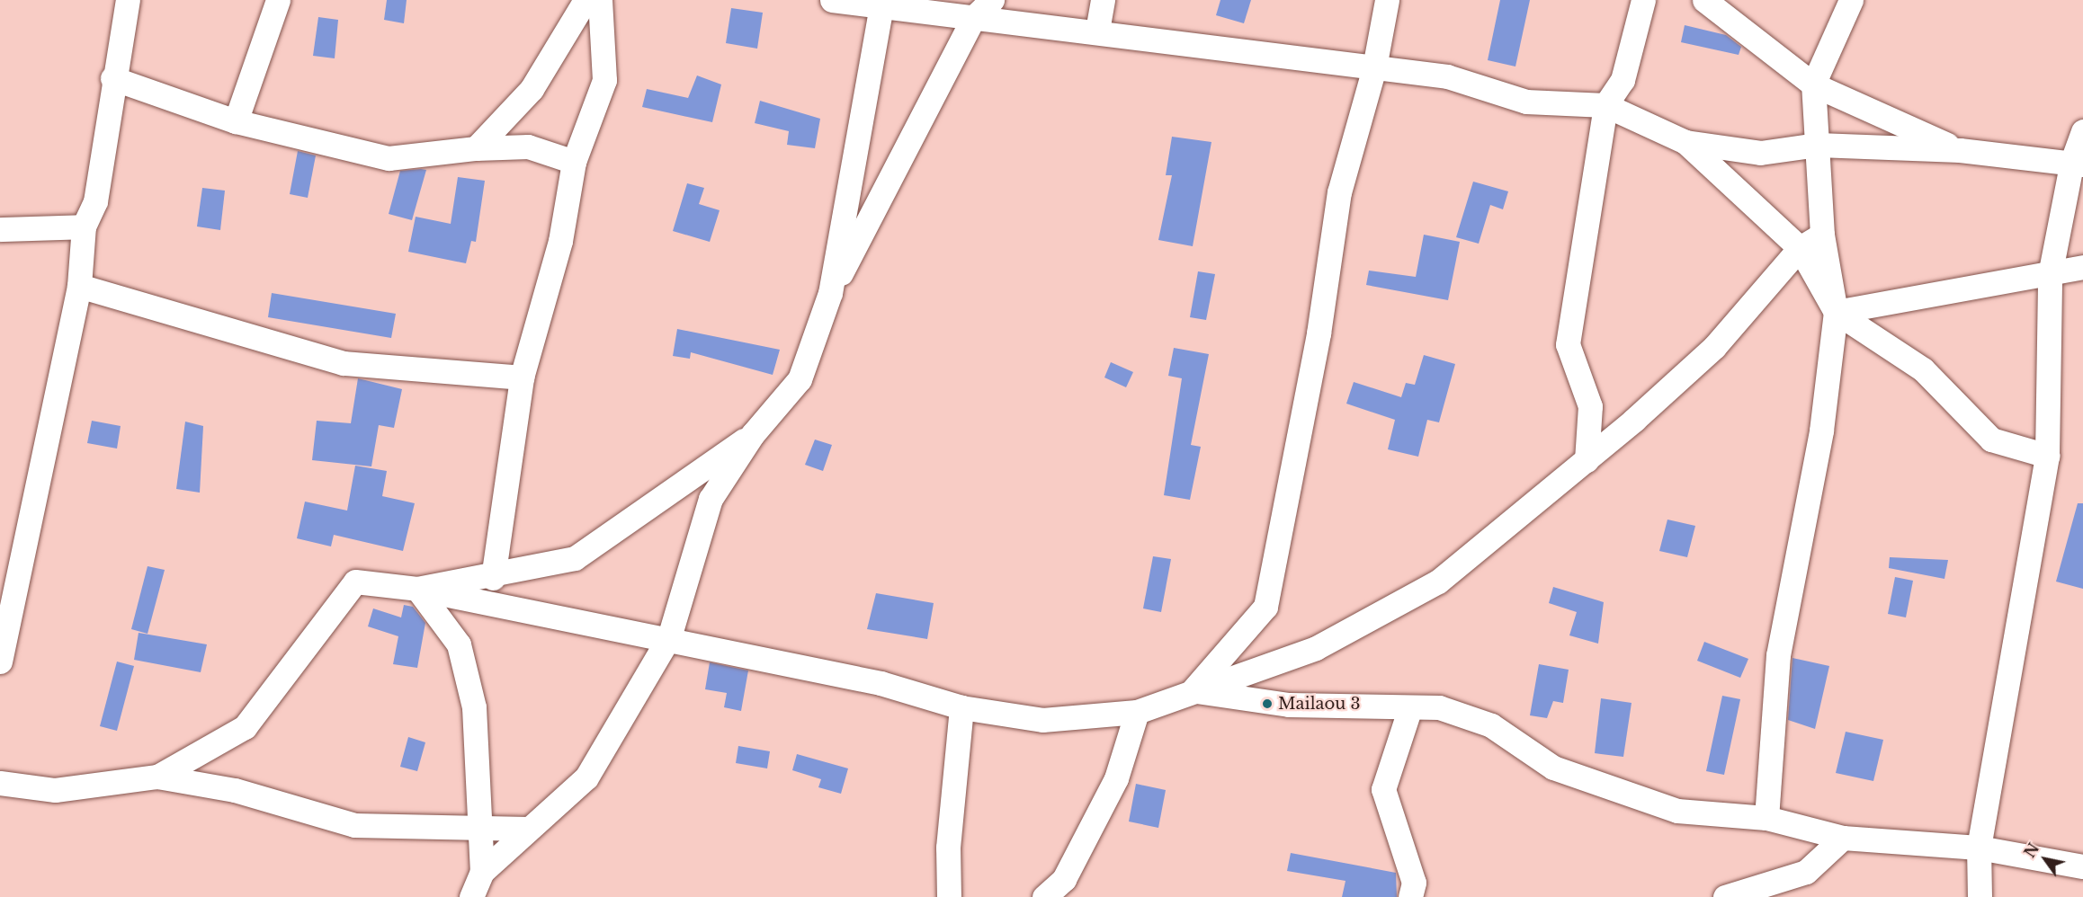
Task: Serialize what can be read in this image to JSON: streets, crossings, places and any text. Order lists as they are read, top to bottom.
{
  "places": ["Mailaou 3"],
  "north": "top left"
}
